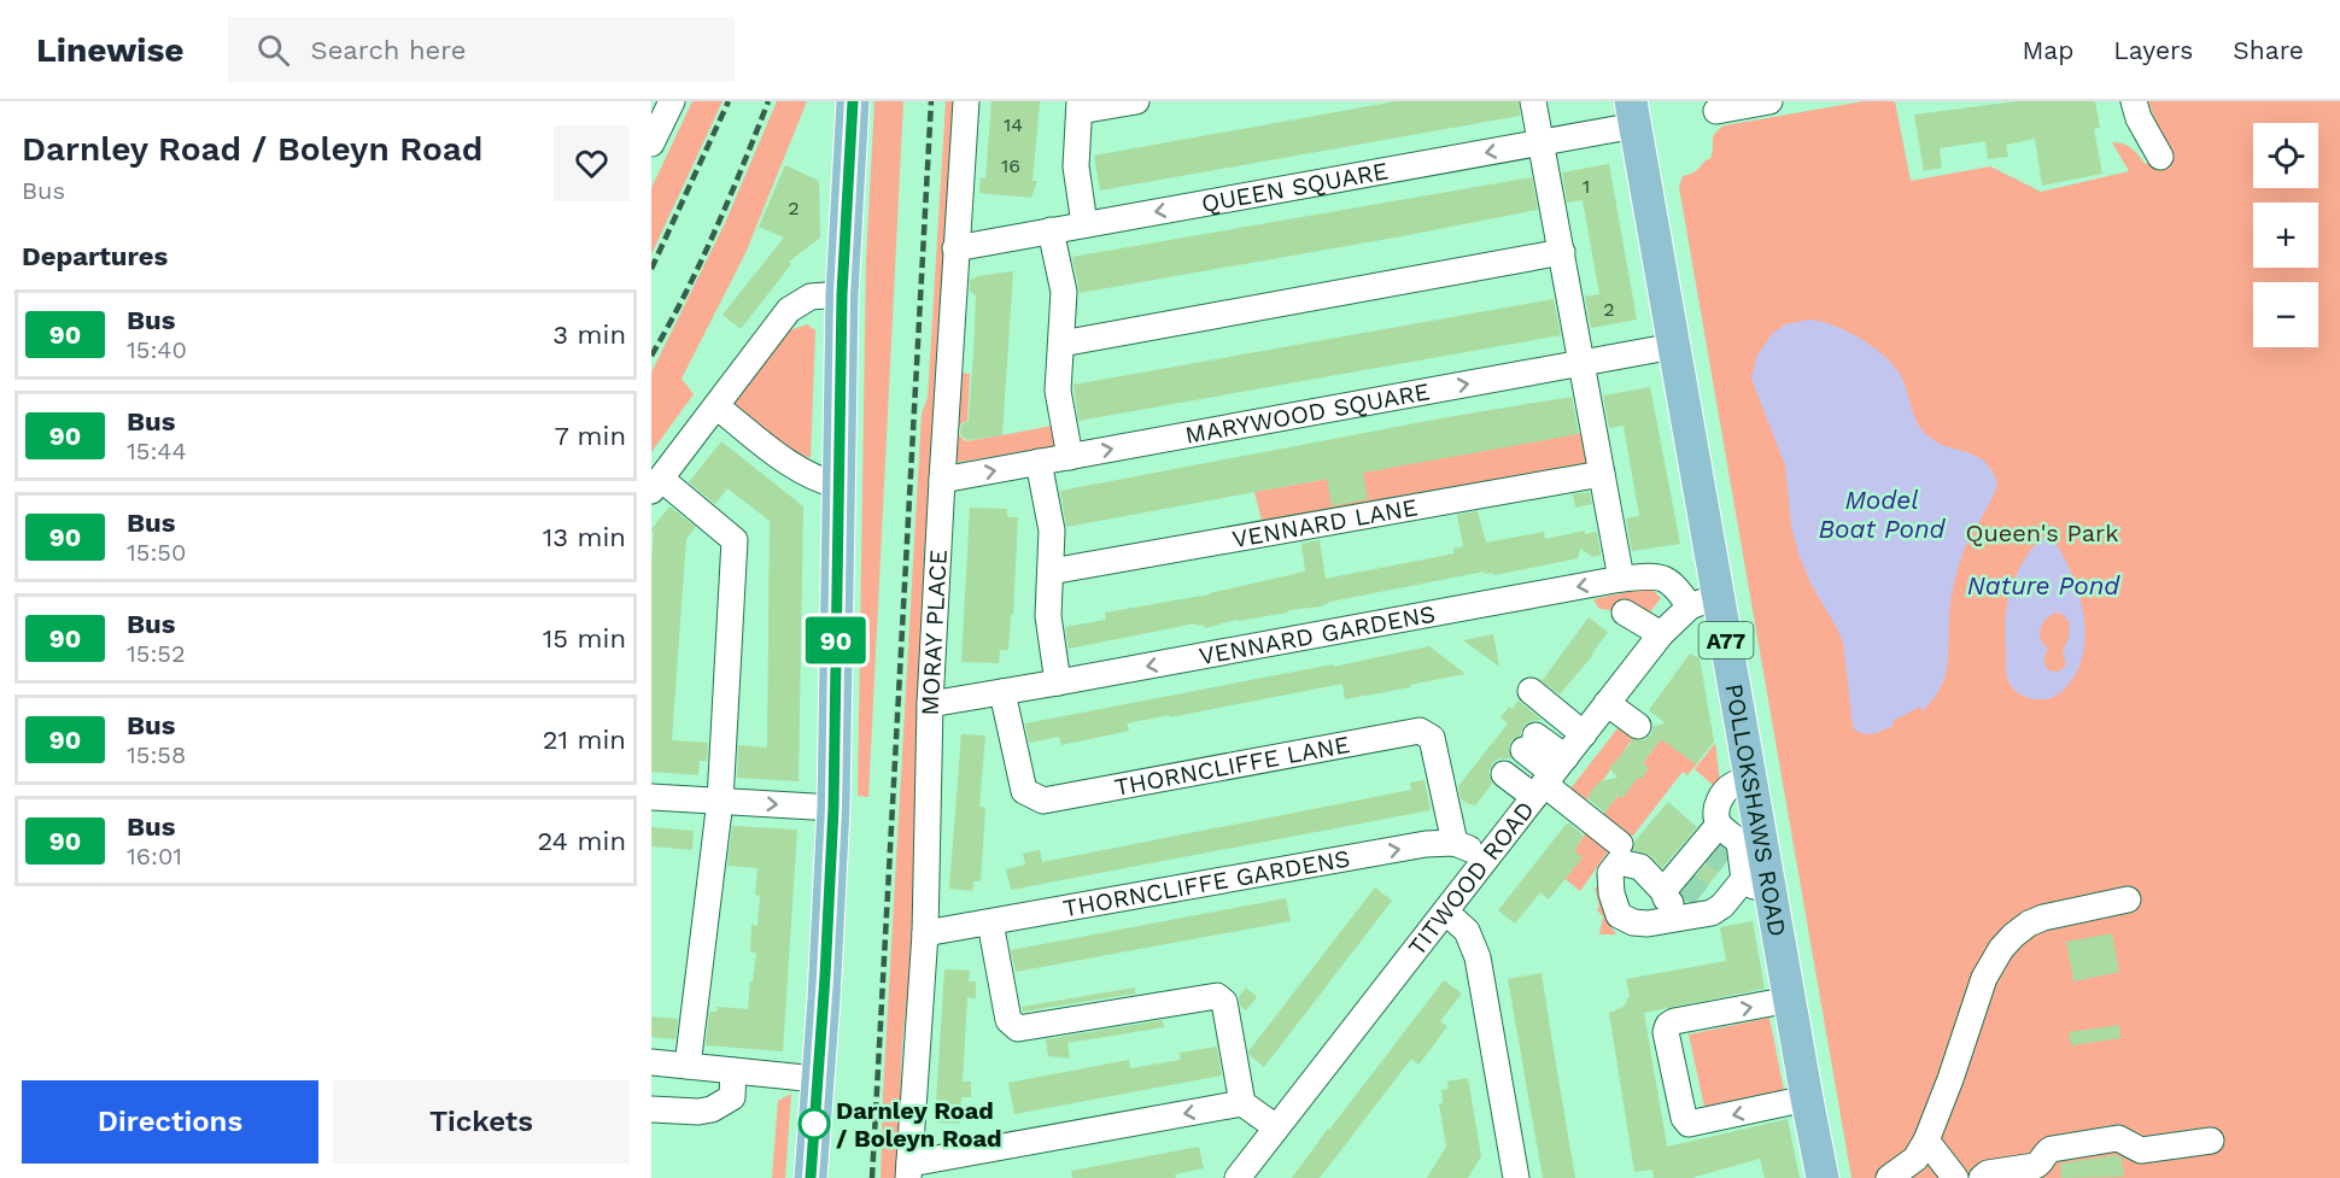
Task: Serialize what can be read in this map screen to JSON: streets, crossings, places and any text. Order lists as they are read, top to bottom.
{
  "streets": {
    "main road": ["A77", "POLLOKSHAWS ROAD"],
    "street": [
      "QUEEN SQUARE",
      "MARYWOOD SQUARE",
      "VENNARD LANE",
      "MORAY PLACE",
      "VENNARD GARDENS",
      "THORNCLIFFE LANE",
      "TITWOOD ROAD",
      "THORNCLIFFE GARDENS"
    ]
  },
  "crossings": [
    ["QUEEN SQUARE", "MORAY PLACE"],
    ["QUEEN SQUARE", "POLLOKSHAWS ROAD"],
    ["MARYWOOD SQUARE", "MORAY PLACE"],
    ["MARYWOOD SQUARE", "POLLOKSHAWS ROAD"],
    ["MORAY PLACE", "VENNARD GARDENS"],
    ["MORAY PLACE", "THORNCLIFFE GARDENS"],
    ["VENNARD GARDENS", "THORNCLIFFE LANE"],
    ["VENNARD GARDENS", "POLLOKSHAWS ROAD"],
    ["VENNARD GARDENS", "TITWOOD ROAD"],
    ["THORNCLIFFE LANE", "THORNCLIFFE GARDENS"],
    ["POLLOKSHAWS ROAD", "TITWOOD ROAD"]
  ],
  "one_way": ["VENNARD GARDENS"],
  "water": ["Model Boat Pond", "Nature Pond"],
  "parks": ["Queen's Park"],
  "places": ["Darnley Road / Boleyn Road"],
  "lines": ["bus line 90"],
  "house_numbers": [
    "14",
    "16",
    "1",
    "2",
    "2"
  ],
  "page": {
    "header": "Linewise",
    "search": "Search here",
    "nav": ["Map", "Layers", "Share"],
    "heading": [
      ["Darnley Road / Boleyn Road", "Bus"],
      "Departures"
    ],
    "on_map": "90",
    "map_buttons": ["+", "−"],
    "list": [
      {
        "mark": "90",
        "name": "Bus",
        "note": "15:40",
        "value": "3 min"
      },
      {
        "mark": "90",
        "name": "Bus",
        "note": "15:44",
        "value": "7 min"
      },
      {
        "mark": "90",
        "name": "Bus",
        "note": "15:50",
        "value": "13 min"
      },
      {
        "mark": "90",
        "name": "Bus",
        "note": "15:52",
        "value": "15 min"
      },
      {
        "mark": "90",
        "name": "Bus",
        "note": "15:58",
        "value": "21 min"
      },
      {
        "mark": "90",
        "name": "Bus",
        "note": "16:01",
        "value": "24 min"
      }
    ],
    "buttons": ["Directions", "Tickets"]
  }
}
